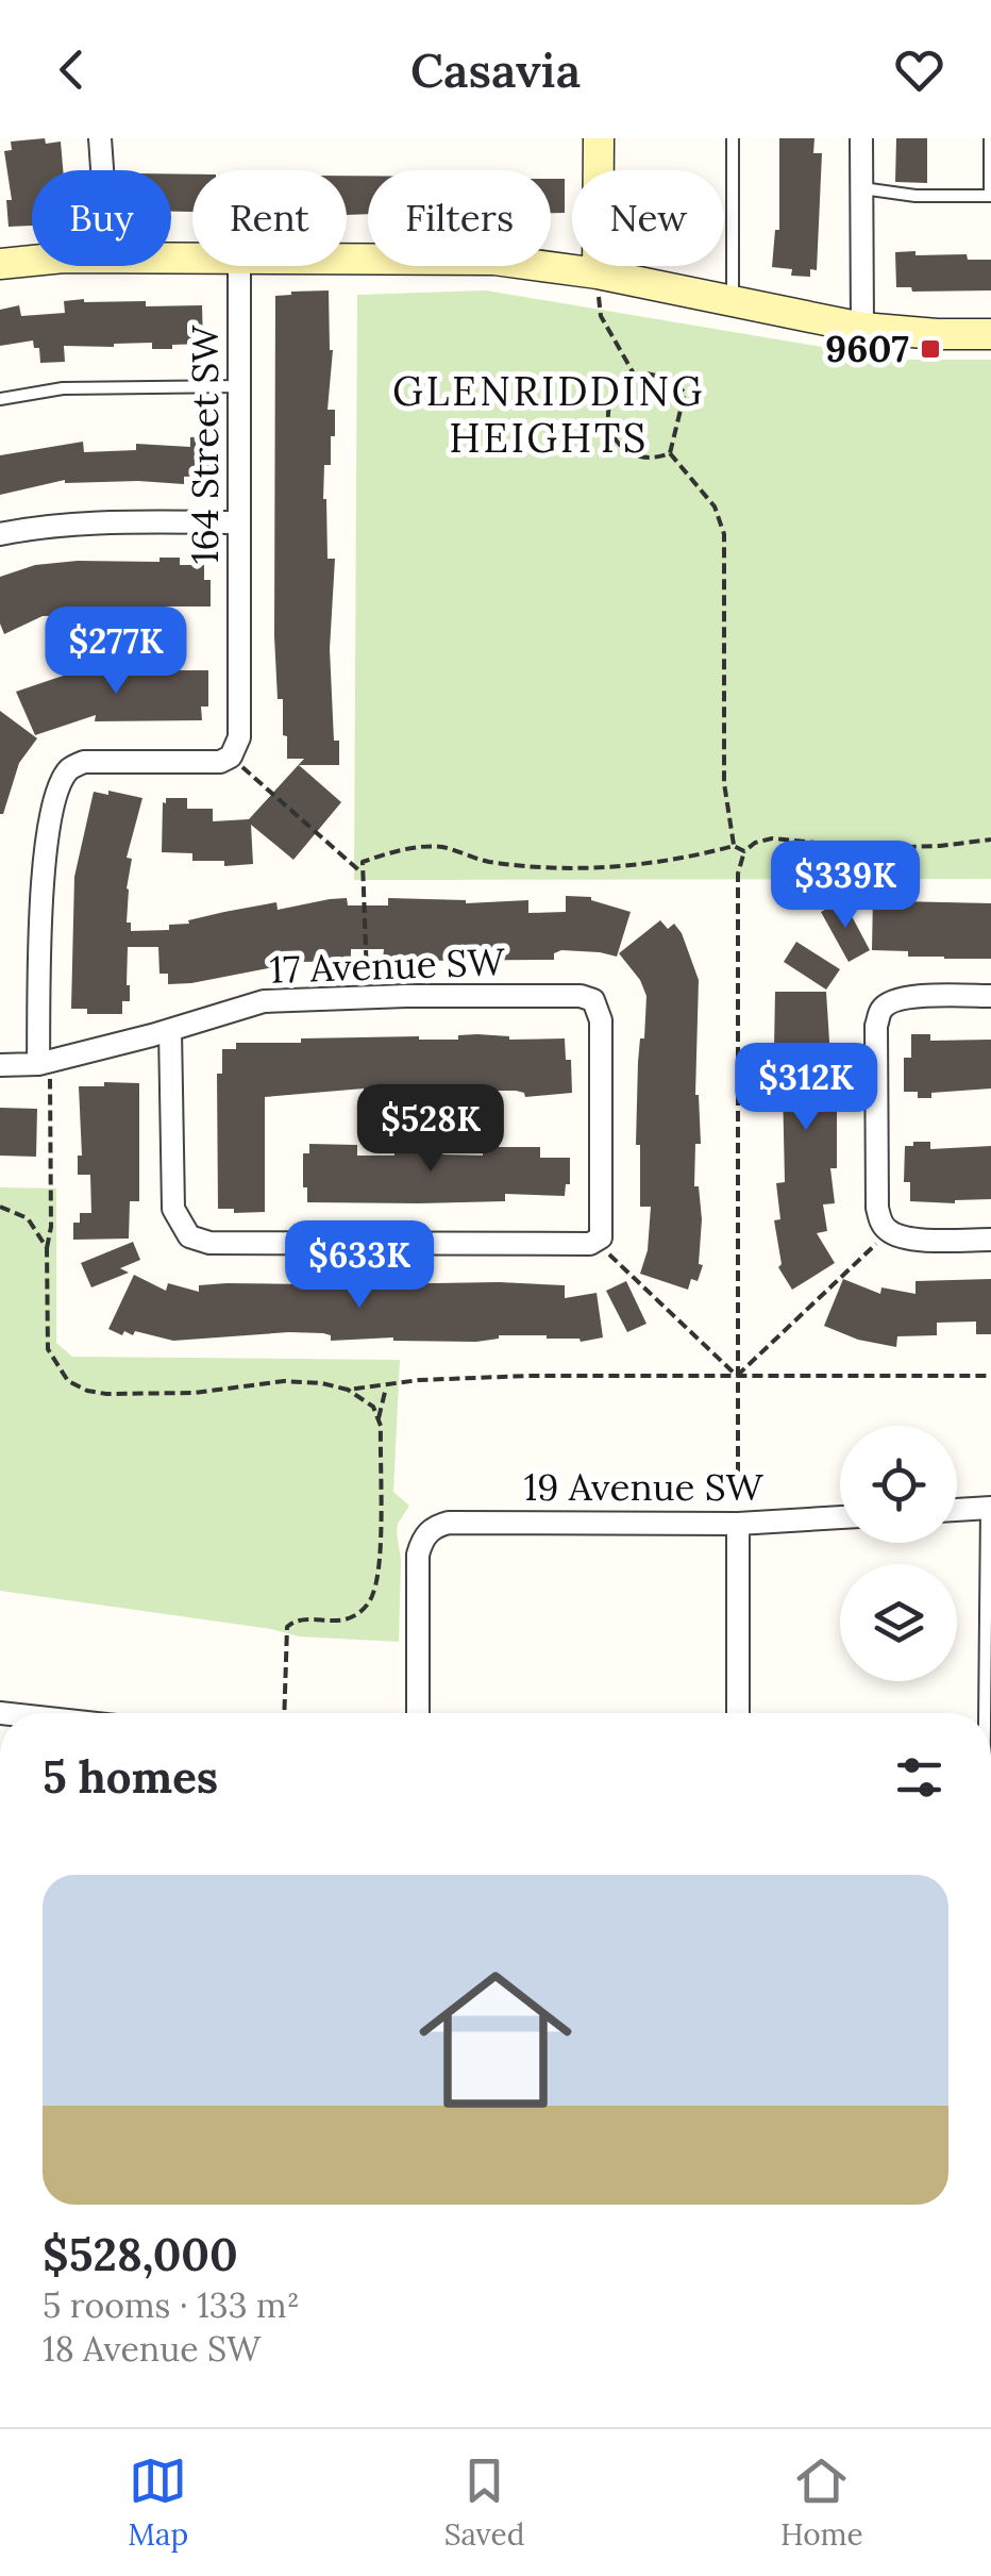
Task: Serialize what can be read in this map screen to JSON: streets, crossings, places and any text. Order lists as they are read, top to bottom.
{
  "streets": {
    "street": ["164 Street SW", "17 Avenue SW", "19 Avenue SW"]
  },
  "districts": ["GLENRIDDING HEIGHTS"],
  "places": {
    "transit": ["9607"]
  },
  "page": {
    "header": "Casavia",
    "chip": [
      "Buy",
      "Rent",
      "Filters",
      "New"
    ],
    "price": [
      "$277K",
      "$339K",
      "$312K",
      "$528K",
      "$633K"
    ],
    "heading": "5 homes",
    "list": [
      {
        "name": "$528,000",
        "note": "5 rooms · 133 m² · 18 Avenue SW"
      }
    ],
    "tabs": ["Map", "Saved", "Home"]
  }
}
